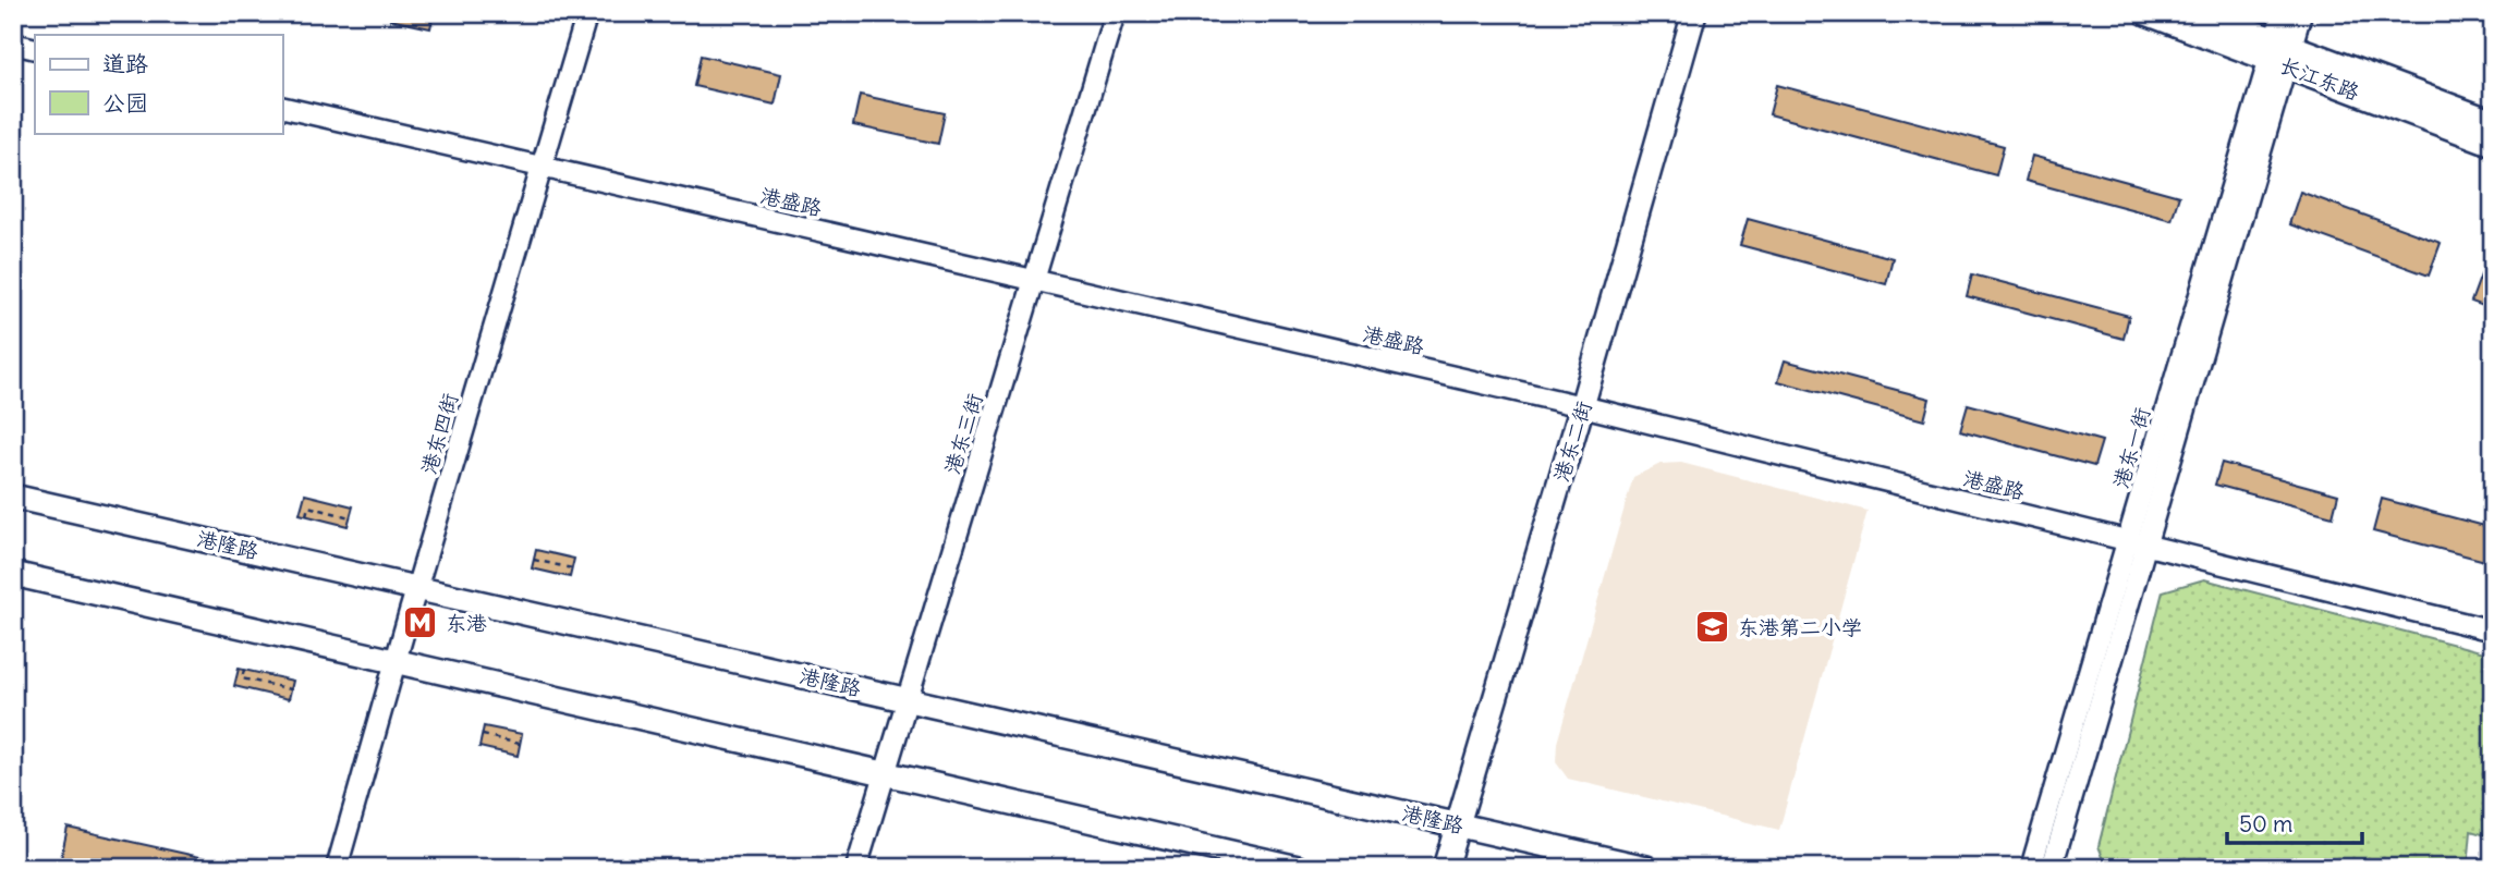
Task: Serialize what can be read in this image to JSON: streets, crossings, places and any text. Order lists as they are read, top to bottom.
{
  "streets": {
    "main road": ["长江东路", "港东二街", "港隆路"],
    "street": [
      "港盛路",
      "港东四街",
      "港东三街",
      "港东一街"
    ]
  },
  "crossings": [
    ["长江东路", "港东一街"],
    ["港盛路", "港东四街"],
    ["港盛路", "港东三街"],
    ["港盛路", "港东二街"],
    ["港盛路", "港东一街"],
    ["港东四街", "港隆路"],
    ["港东三街", "港隆路"],
    ["港东二街", "港隆路"]
  ],
  "places": {
    "metro station": ["东港"],
    "school or university": ["东港第二小学"]
  },
  "legend": ["道路", "公园"],
  "scale_bar": "50 m"
}
